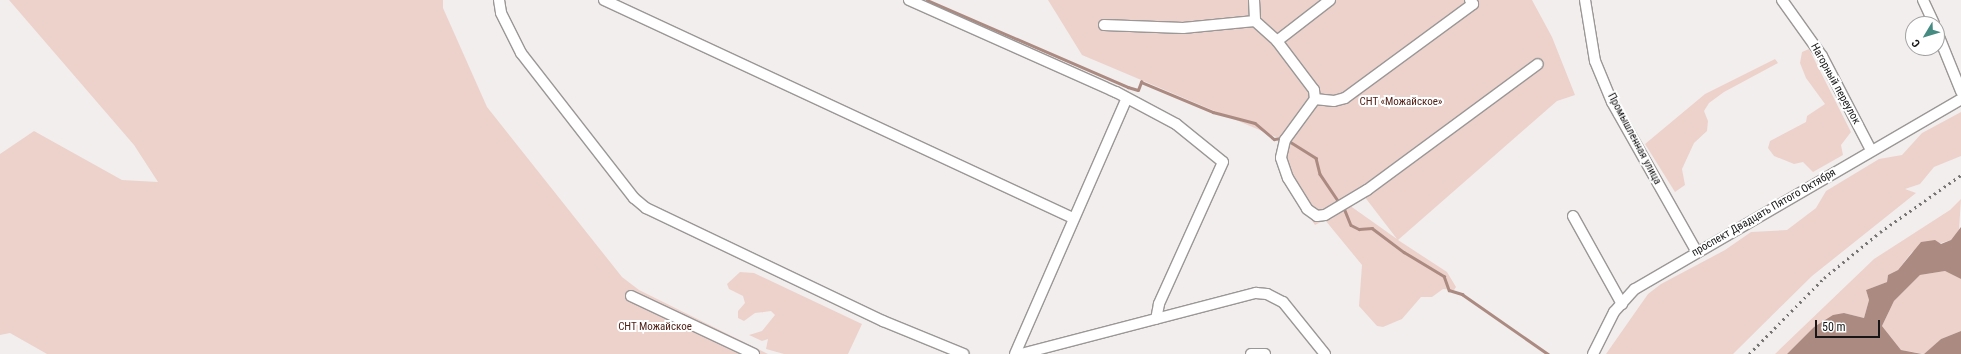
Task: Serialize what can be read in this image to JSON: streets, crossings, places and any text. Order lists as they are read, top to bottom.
{
  "streets": {
    "street": ["Нагорный переулок", "Промышленная улица", "проспект Двадцать Пятого Октября"]
  },
  "crossings": [
    ["Нагорный переулок", "проспект Двадцать Пятого Октября"],
    ["Промышленная улица", "проспект Двадцать Пятого Октября"]
  ],
  "parks": ["СНТ «Можайское»", "СНТ Можайское"],
  "scale_bar": "50 m",
  "north": "bottom left"
}
